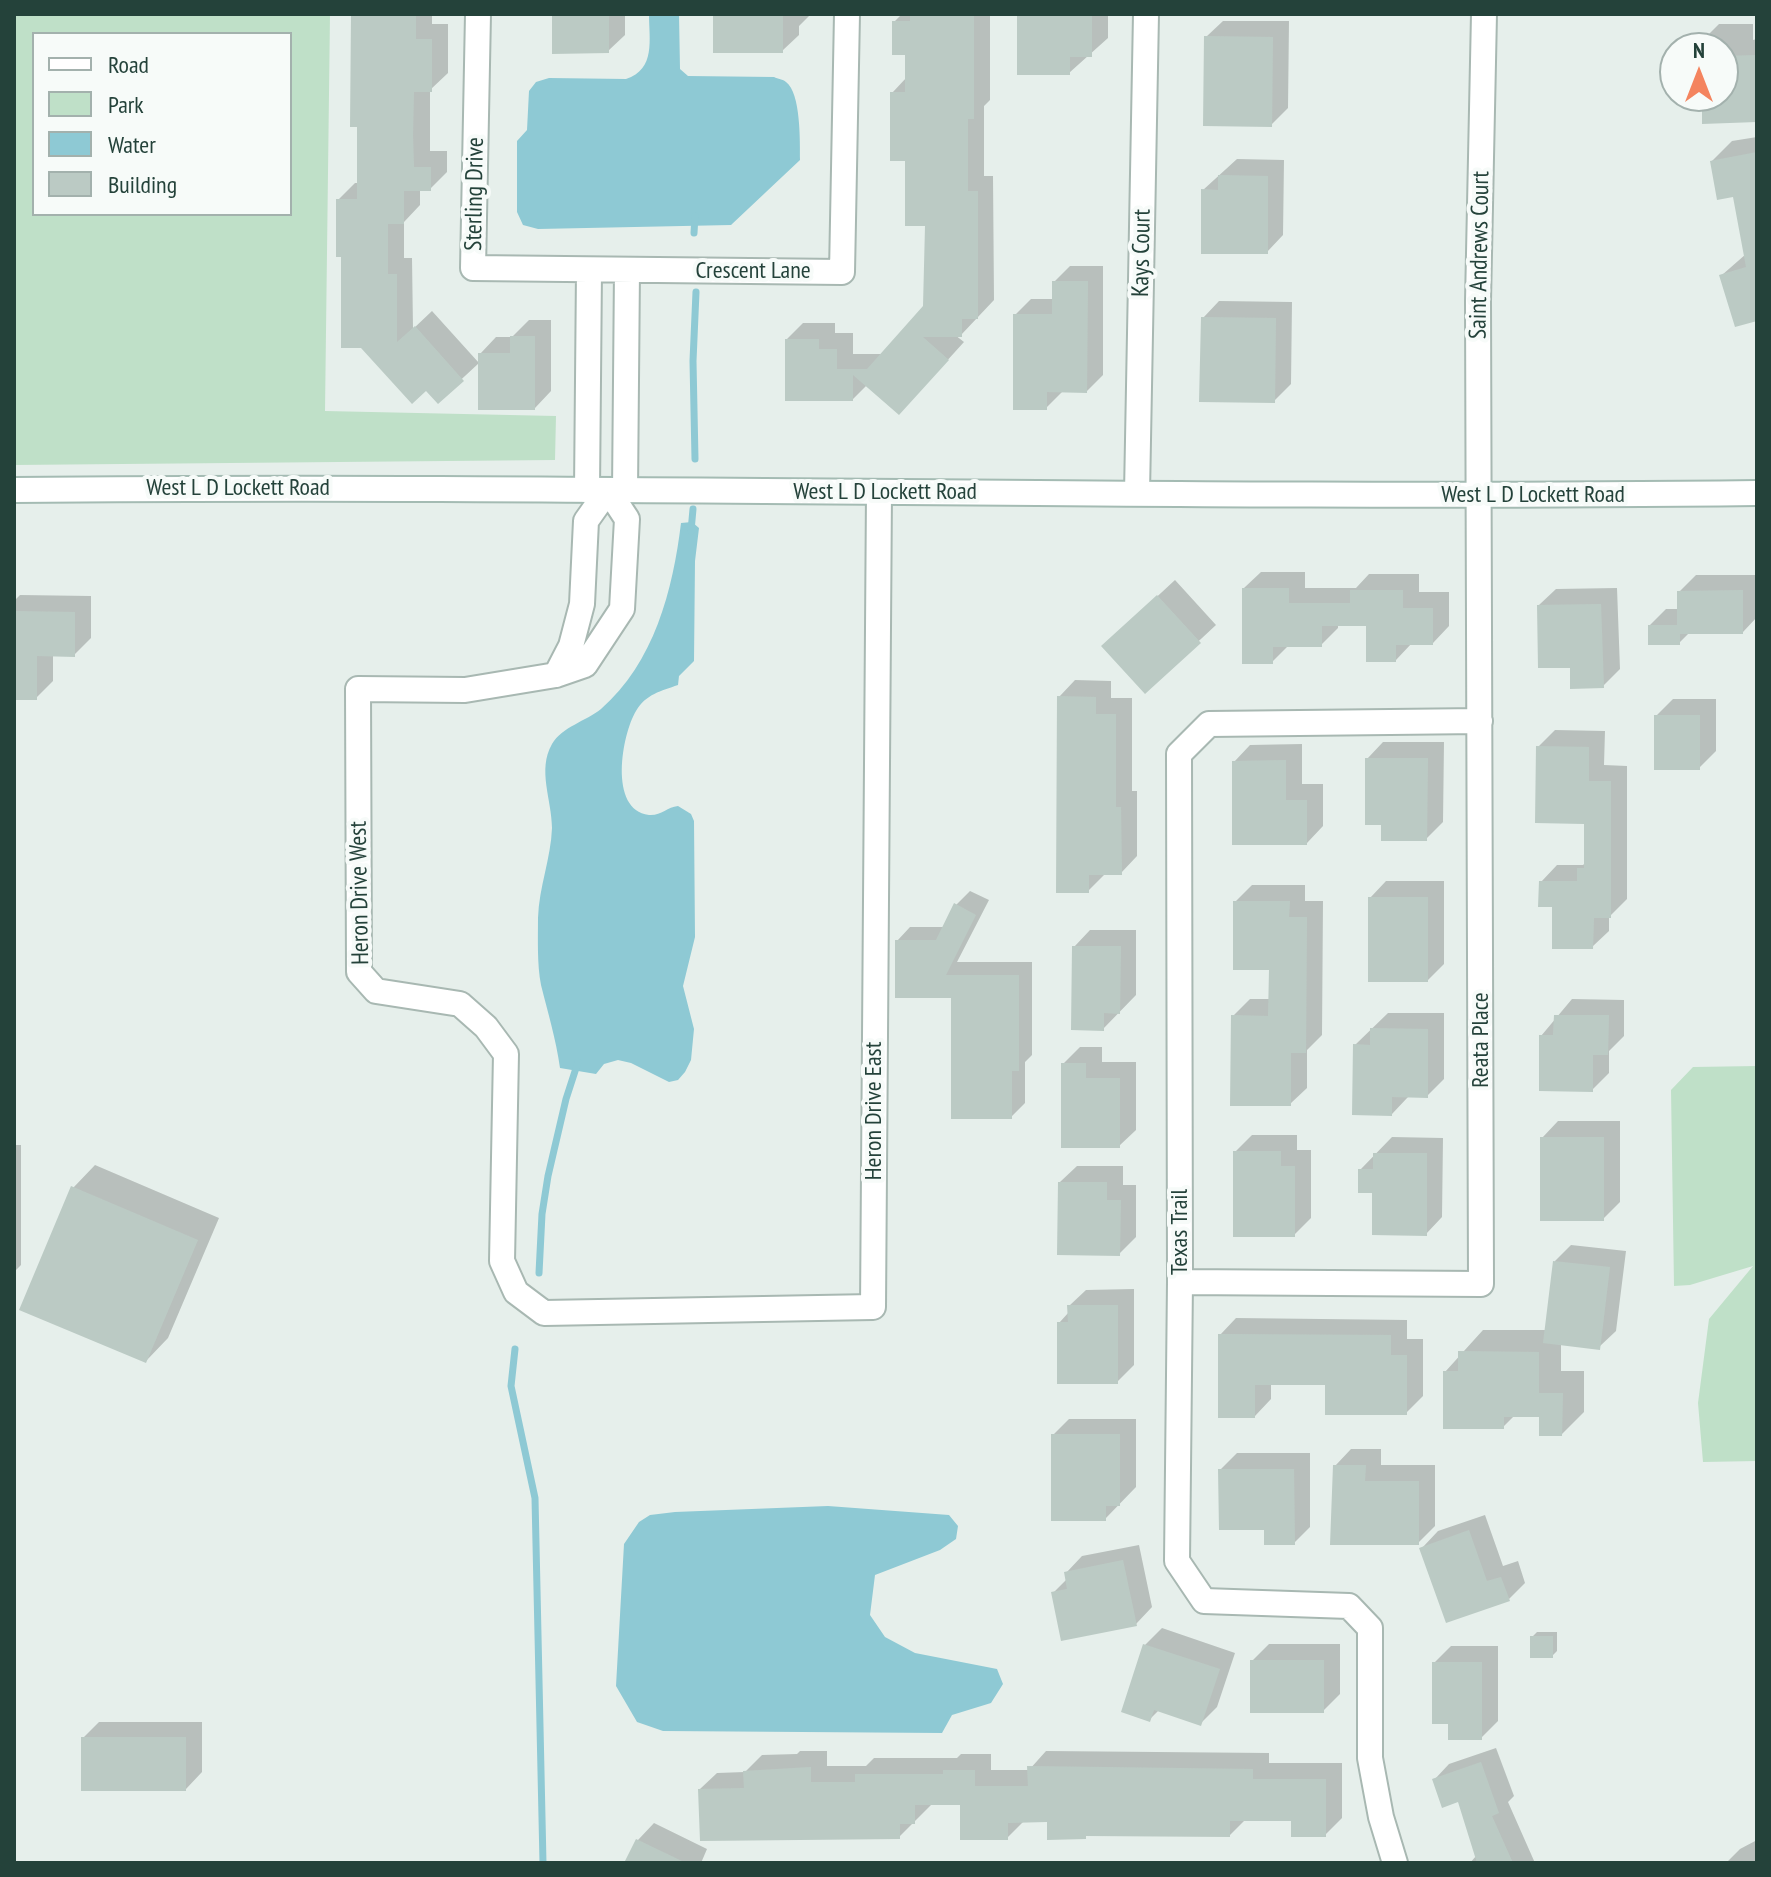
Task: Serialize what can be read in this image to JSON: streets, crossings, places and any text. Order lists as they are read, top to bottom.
{
  "streets": {
    "street": [
      "Sterling Drive",
      "Kays Court",
      "Saint Andrews Court",
      "Crescent Lane",
      "West L D Lockett Road",
      "Heron Drive West",
      "Reata Place",
      "Heron Drive East",
      "Texas Trail"
    ]
  },
  "crossings": [
    ["Sterling Drive", "Crescent Lane"],
    ["Kays Court", "West L D Lockett Road"],
    ["Saint Andrews Court", "West L D Lockett Road"],
    ["Saint Andrews Court", "Reata Place"],
    ["West L D Lockett Road", "Heron Drive West"],
    ["West L D Lockett Road", "Reata Place"],
    ["West L D Lockett Road", "Heron Drive East"],
    ["Heron Drive West", "Heron Drive East"],
    ["Reata Place", "Texas Trail"]
  ],
  "legend": [
    "Road",
    "Park",
    "Water",
    "Building"
  ],
  "north": "top"
}
